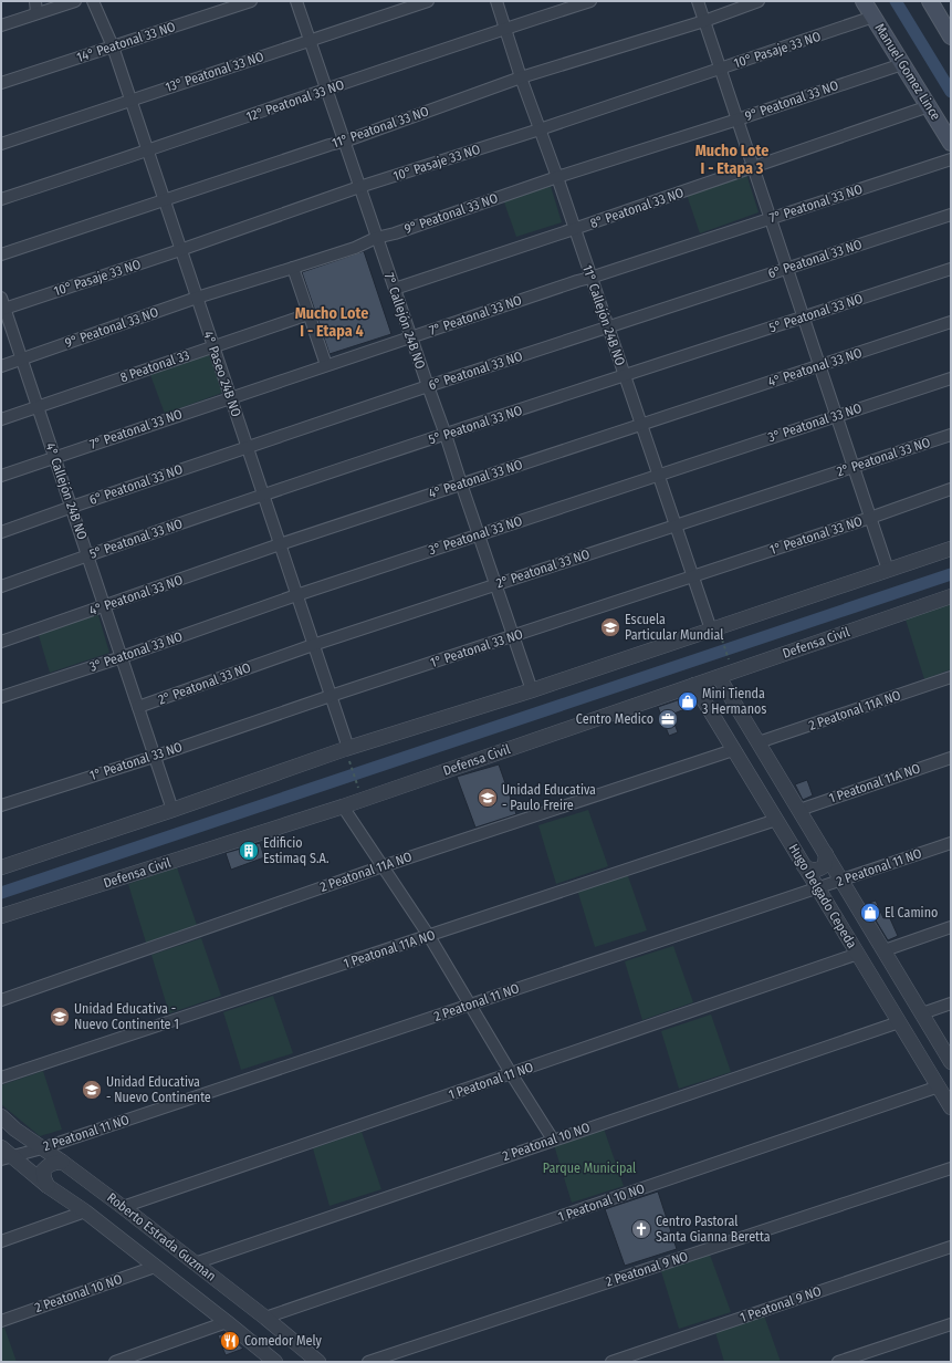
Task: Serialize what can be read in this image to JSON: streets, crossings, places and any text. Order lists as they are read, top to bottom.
{
  "streets": {
    "main road": ["Manuel Gomez Lince"],
    "street": [
      "14° Peatonal 33 NO",
      "10° Pasaje 33 NO",
      "13° Peatonal 33 NO",
      "12° Peatonal 33 NO",
      "9° Peatonal 33 NO",
      "11° Peatonal 33 NO",
      "7° Peatonal 33 NO",
      "8° Peatonal 33 NO",
      "6° Peatonal 33 NO",
      "5° Peatonal 33 NO",
      "11° Callejón 24B NO",
      "7° Callejón 24B NO",
      "8 Peatonal 33",
      "4° Peatonal 33 NO",
      "4° Paseo 24B NO",
      "3° Peatonal 33 NO",
      "2° Peatonal 33 NO",
      "4° Callejón 24B NO",
      "1° Peatonal 33 NO",
      "Defensa Civil",
      "2 Peatonal 11A NO",
      "1 Peatonal 11A NO",
      "2 Peatonal 11 NO",
      "Hugo Delgado Cepeda",
      "1 Peatonal 11 NO",
      "2 Peatonal 10 NO",
      "1 Peatonal 10 NO",
      "Roberto Estrada Guzman",
      "2 Peatonal 9 NO",
      "1 Peatonal 9 NO"
    ]
  },
  "crossings": [
    ["14° Peatonal 33 NO", "4° Paseo 24B NO"],
    ["10° Pasaje 33 NO", "Manuel Gomez Lince"],
    ["10° Pasaje 33 NO", "11° Callejón 24B NO"],
    ["10° Pasaje 33 NO", "7° Callejón 24B NO"],
    ["10° Pasaje 33 NO", "4° Paseo 24B NO"],
    ["10° Pasaje 33 NO", "4° Callejón 24B NO"],
    ["13° Peatonal 33 NO", "7° Callejón 24B NO"],
    ["13° Peatonal 33 NO", "4° Paseo 24B NO"],
    ["Manuel Gomez Lince", "9° Peatonal 33 NO"],
    ["Manuel Gomez Lince", "8° Peatonal 33 NO"],
    ["12° Peatonal 33 NO", "11° Callejón 24B NO"],
    ["12° Peatonal 33 NO", "7° Callejón 24B NO"],
    ["12° Peatonal 33 NO", "4° Paseo 24B NO"],
    ["9° Peatonal 33 NO", "11° Callejón 24B NO"],
    ["9° Peatonal 33 NO", "7° Callejón 24B NO"],
    ["9° Peatonal 33 NO", "4° Paseo 24B NO"],
    ["9° Peatonal 33 NO", "4° Callejón 24B NO"],
    ["11° Peatonal 33 NO", "11° Callejón 24B NO"],
    ["11° Peatonal 33 NO", "7° Callejón 24B NO"],
    ["11° Peatonal 33 NO", "4° Paseo 24B NO"],
    ["7° Peatonal 33 NO", "11° Callejón 24B NO"],
    ["7° Peatonal 33 NO", "7° Callejón 24B NO"],
    ["7° Peatonal 33 NO", "4° Paseo 24B NO"],
    ["7° Peatonal 33 NO", "4° Callejón 24B NO"],
    ["8° Peatonal 33 NO", "11° Callejón 24B NO"],
    ["8° Peatonal 33 NO", "7° Callejón 24B NO"],
    ["6° Peatonal 33 NO", "11° Callejón 24B NO"],
    ["6° Peatonal 33 NO", "7° Callejón 24B NO"],
    ["6° Peatonal 33 NO", "4° Paseo 24B NO"],
    ["6° Peatonal 33 NO", "4° Callejón 24B NO"],
    ["5° Peatonal 33 NO", "11° Callejón 24B NO"],
    ["5° Peatonal 33 NO", "7° Callejón 24B NO"],
    ["5° Peatonal 33 NO", "4° Paseo 24B NO"],
    ["5° Peatonal 33 NO", "4° Callejón 24B NO"],
    ["11° Callejón 24B NO", "4° Peatonal 33 NO"],
    ["11° Callejón 24B NO", "3° Peatonal 33 NO"],
    ["11° Callejón 24B NO", "2° Peatonal 33 NO"],
    ["11° Callejón 24B NO", "1° Peatonal 33 NO"],
    ["7° Callejón 24B NO", "4° Peatonal 33 NO"],
    ["7° Callejón 24B NO", "3° Peatonal 33 NO"],
    ["7° Callejón 24B NO", "2° Peatonal 33 NO"],
    ["7° Callejón 24B NO", "1° Peatonal 33 NO"],
    ["8 Peatonal 33", "4° Paseo 24B NO"],
    ["8 Peatonal 33", "4° Callejón 24B NO"],
    ["4° Peatonal 33 NO", "4° Paseo 24B NO"],
    ["4° Peatonal 33 NO", "4° Callejón 24B NO"],
    ["4° Paseo 24B NO", "3° Peatonal 33 NO"],
    ["4° Paseo 24B NO", "2° Peatonal 33 NO"],
    ["4° Paseo 24B NO", "1° Peatonal 33 NO"],
    ["3° Peatonal 33 NO", "4° Callejón 24B NO"],
    ["2° Peatonal 33 NO", "4° Callejón 24B NO"],
    ["4° Callejón 24B NO", "1° Peatonal 33 NO"],
    ["Defensa Civil", "Hugo Delgado Cepeda"],
    ["2 Peatonal 11A NO", "Hugo Delgado Cepeda"],
    ["1 Peatonal 11A NO", "Hugo Delgado Cepeda"],
    ["2 Peatonal 11 NO", "Hugo Delgado Cepeda"],
    ["2 Peatonal 11 NO", "Roberto Estrada Guzman"],
    ["Hugo Delgado Cepeda", "1 Peatonal 11 NO"],
    ["Hugo Delgado Cepeda", "2 Peatonal 10 NO"],
    ["Hugo Delgado Cepeda", "1 Peatonal 10 NO"],
    ["1 Peatonal 11 NO", "Roberto Estrada Guzman"],
    ["2 Peatonal 10 NO", "Roberto Estrada Guzman"],
    ["1 Peatonal 10 NO", "Roberto Estrada Guzman"]
  ],
  "districts": ["Mucho Lote I - Etapa 3", "Mucho Lote I - Etapa 4"],
  "parks": ["Parque Municipal"],
  "places": {
    "school or university": [
      "Escuela Particular Mundial",
      "Unidad Educativa - Paulo Freire",
      "Unidad Educativa - Nuevo Continente 1",
      "Unidad Educativa - Nuevo Continente"
    ],
    "shop": ["Mini Tienda 3 Hermanos", "El Camino"],
    "office": ["Centro Medico"],
    "building": ["Edificio Estimaq S.A."],
    "church": ["Centro Pastoral Santa Gianna Beretta"],
    "restaurant": ["Comedor Mely"]
  }
}
